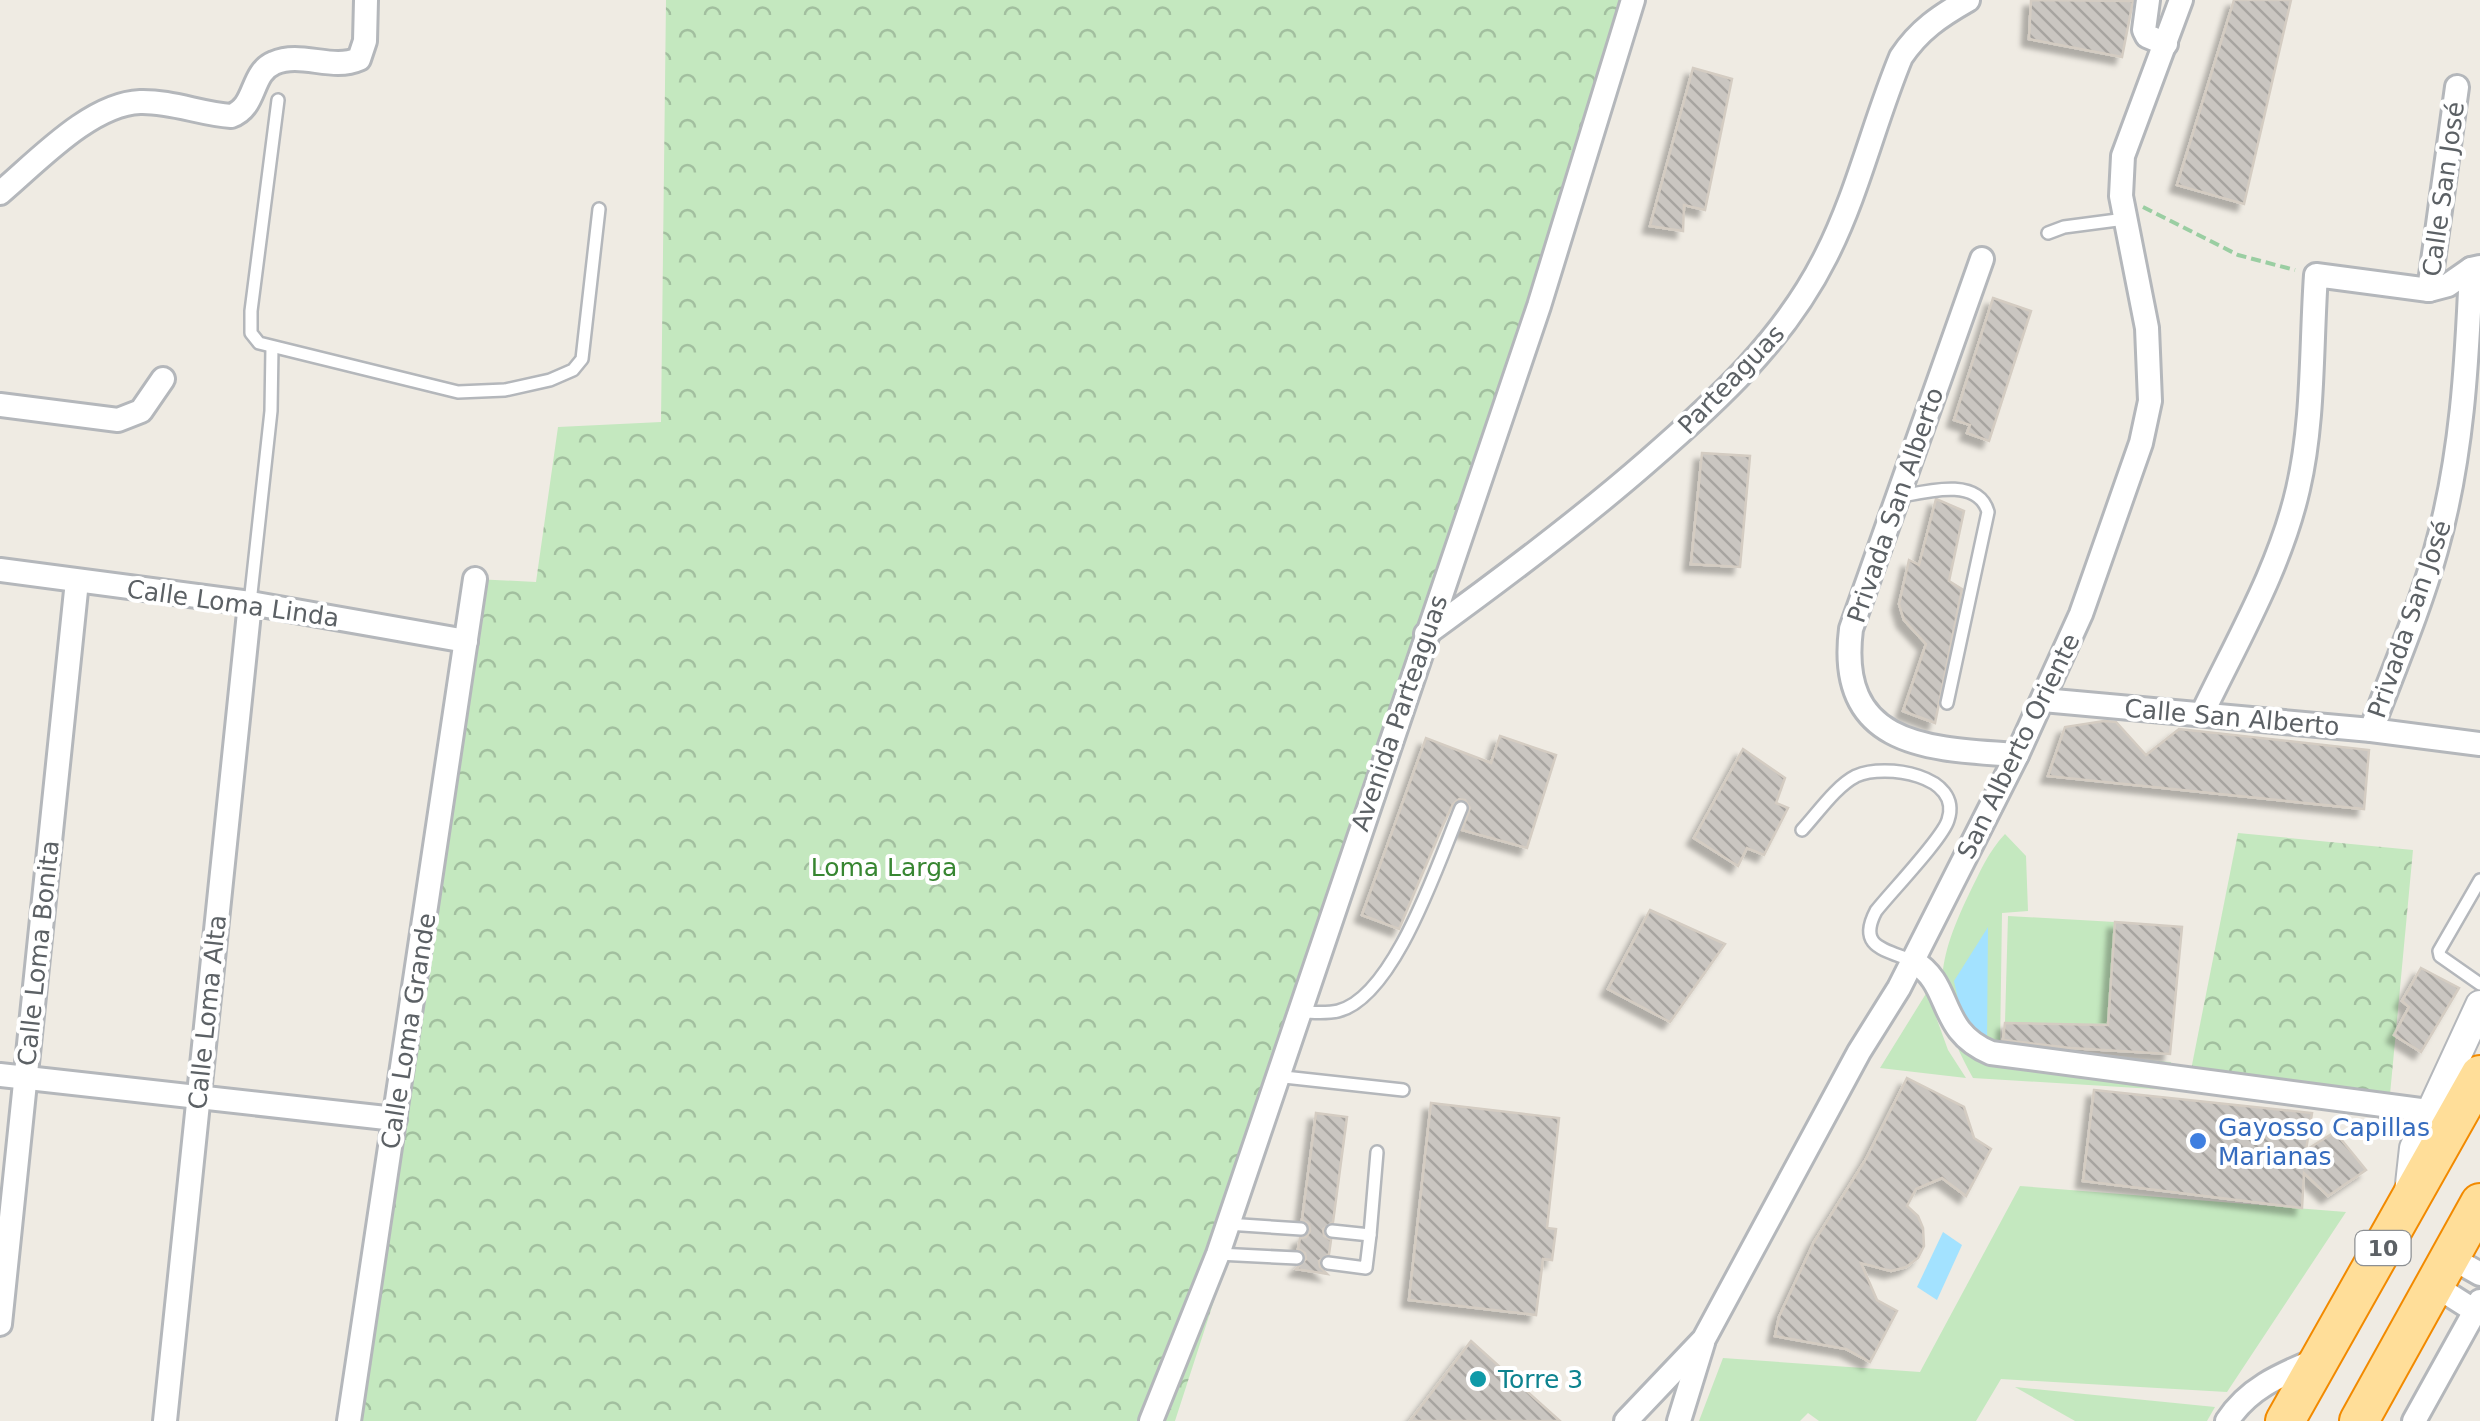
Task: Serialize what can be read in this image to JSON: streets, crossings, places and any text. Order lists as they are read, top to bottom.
{
  "streets": {
    "highway": ["10"],
    "street": [
      "Calle San José",
      "Parteaguas",
      "Privada San Alberto",
      "Calle Loma Linda",
      "Privada San José",
      "Avenida Parteaguas",
      "Calle San Alberto",
      "San Alberto Oriente",
      "Calle Loma Bonita",
      "Calle Loma Alta",
      "Calle Loma Grande"
    ]
  },
  "crossings": [
    ["Parteaguas", "Avenida Parteaguas"],
    ["Privada San Alberto", "San Alberto Oriente"],
    ["Calle Loma Linda", "Calle Loma Bonita"],
    ["Calle Loma Linda", "Calle Loma Alta"],
    ["Calle Loma Linda", "Calle Loma Grande"],
    ["Privada San José", "Calle San Alberto"],
    ["Calle San Alberto", "San Alberto Oriente"]
  ],
  "parks": ["Loma Larga"],
  "places": ["Gayosso Capillas Marianas", "Torre 3"]
}
